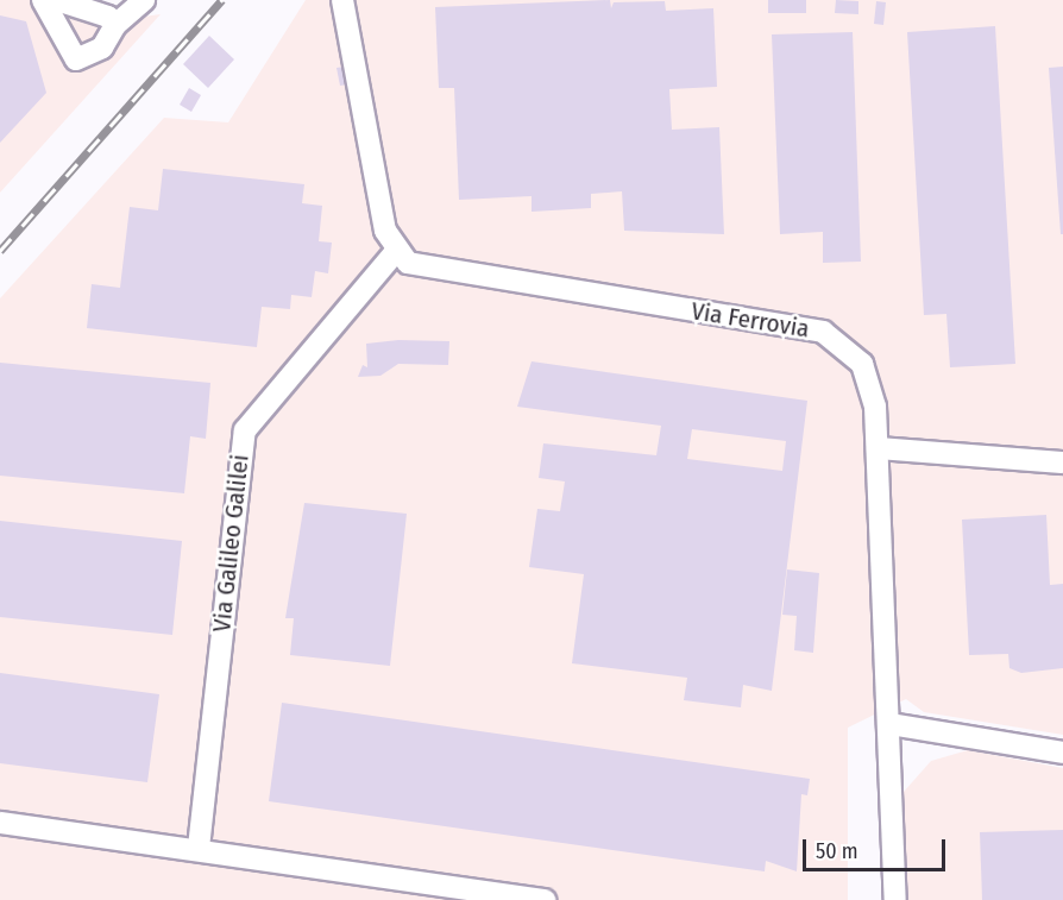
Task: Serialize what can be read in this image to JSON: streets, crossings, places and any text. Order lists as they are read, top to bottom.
{
  "streets": {
    "street": ["Via Ferrovia", "Via Galileo Galilei"]
  },
  "crossings": [
    ["Via Ferrovia", "Via Galileo Galilei"]
  ],
  "scale_bar": "50 m"
}
